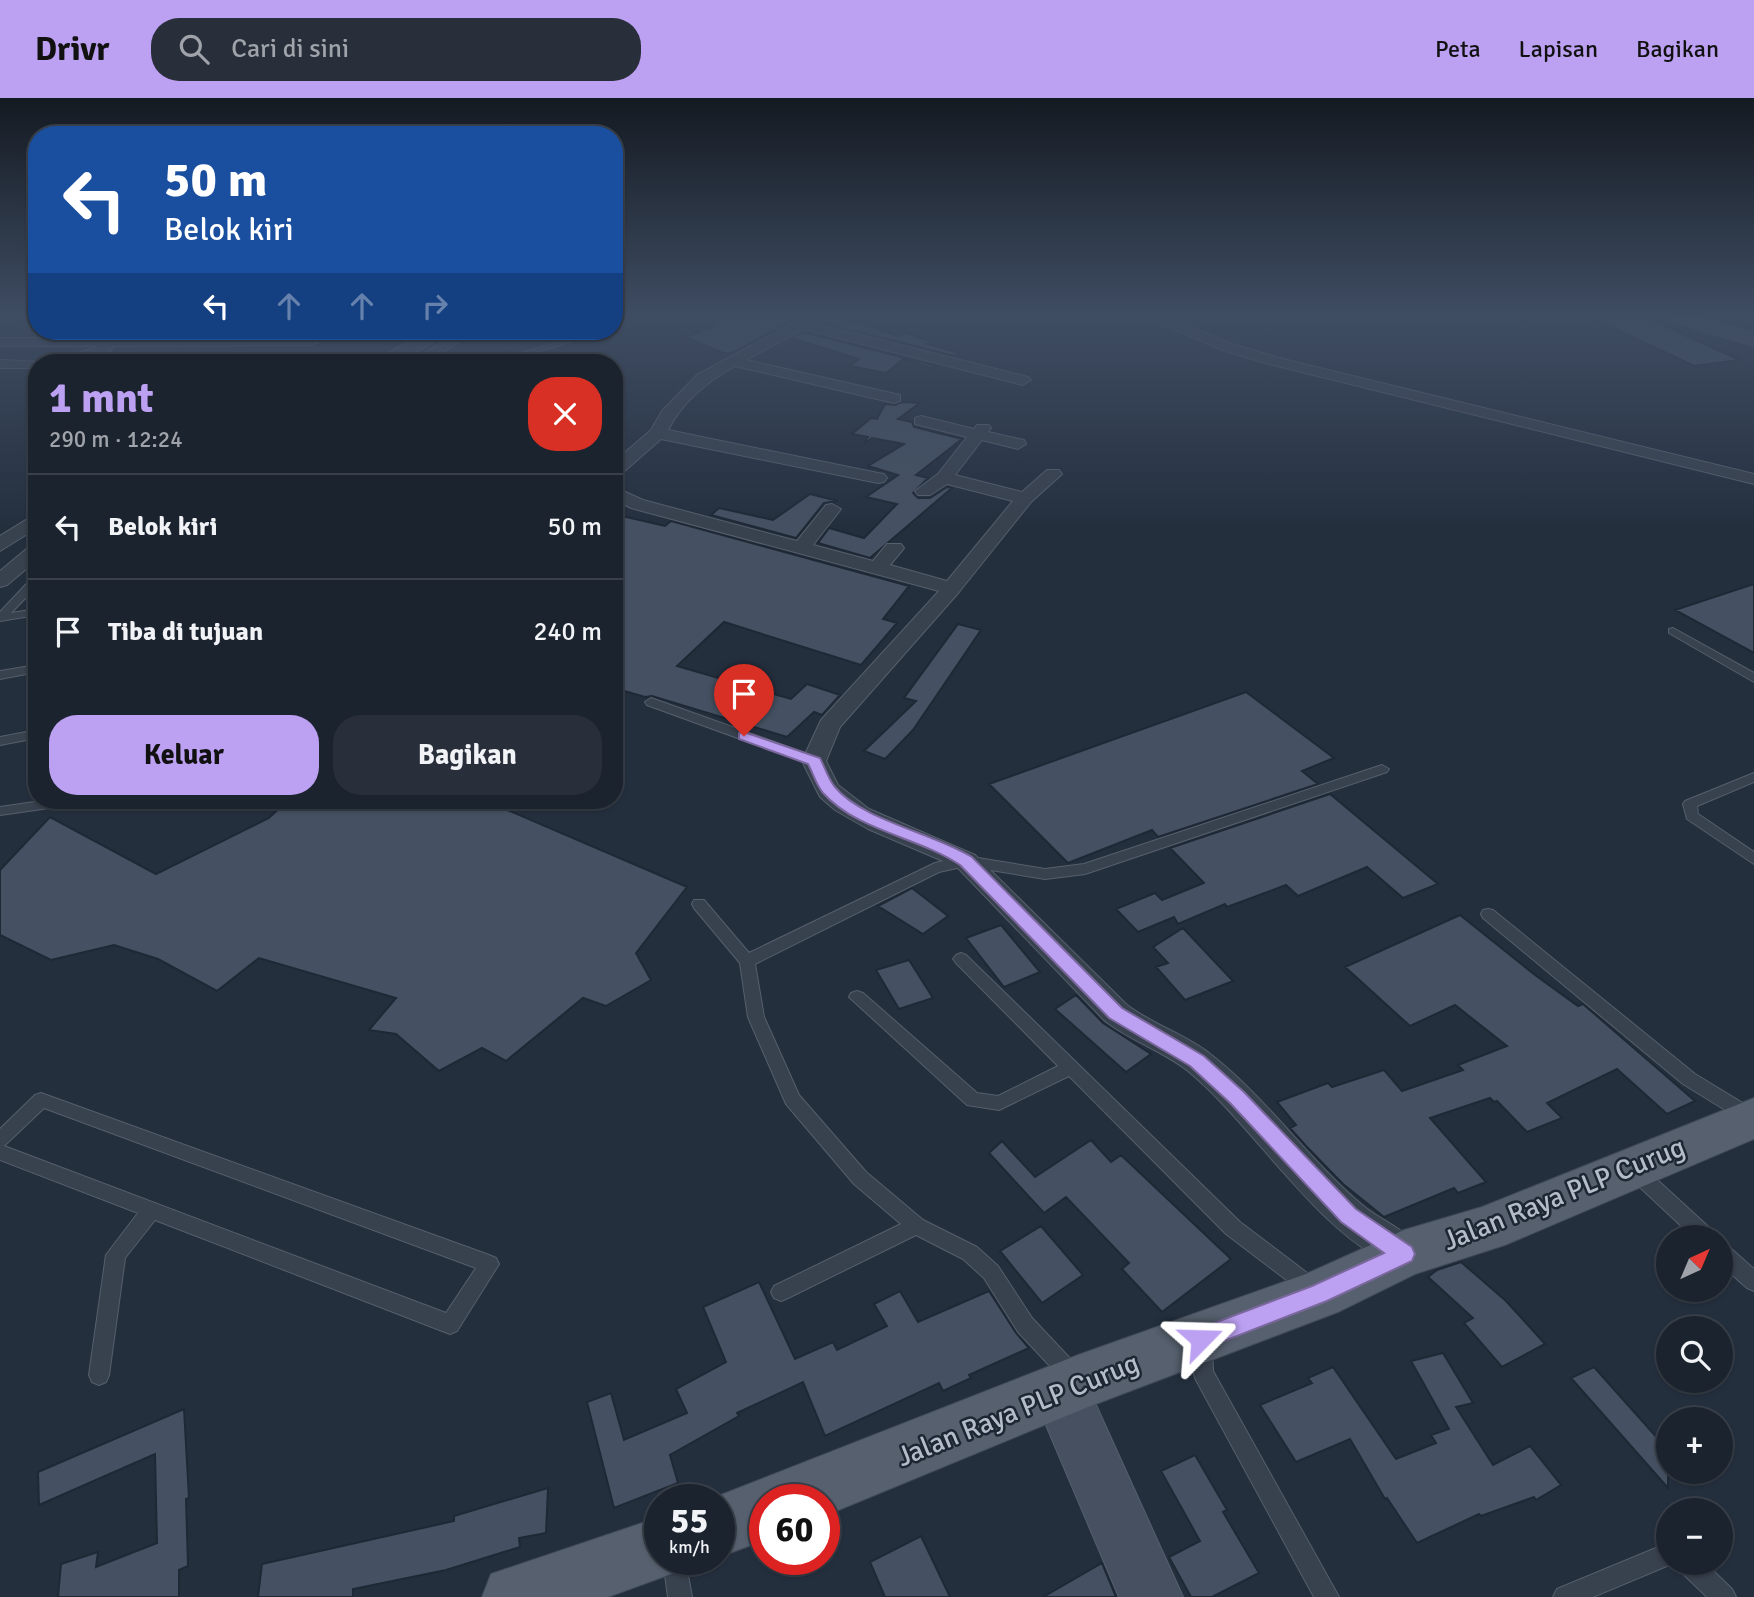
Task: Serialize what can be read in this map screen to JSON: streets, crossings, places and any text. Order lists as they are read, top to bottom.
{
  "streets": {
    "main road": ["Jalan Raya PLP Curug"]
  },
  "north": "top right",
  "page": {
    "header": "Drivr",
    "search": "Cari di sini",
    "nav": ["Peta", "Lapisan", "Bagikan"],
    "turn": ["50 m", "Belok kiri"],
    "heading": ["1 mnt", "290 m · 12:24"],
    "list": [
      {
        "name": "Belok kiri",
        "value": "50 m"
      },
      {
        "name": "Tiba di tujuan",
        "value": "240 m"
      }
    ],
    "buttons": ["Keluar", "Bagikan"],
    "map_buttons": ["+", "−"],
    "speed": "55 km/h",
    "limit": "60"
  }
}
